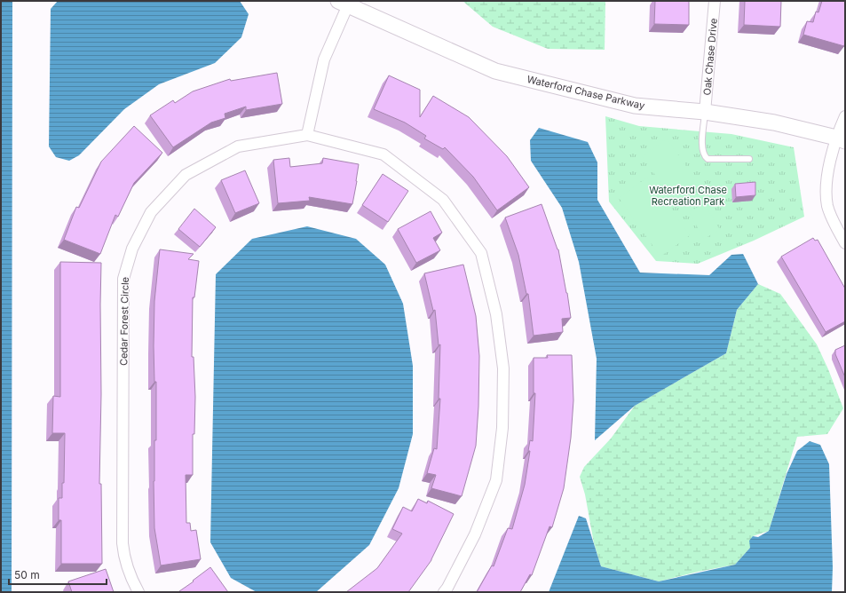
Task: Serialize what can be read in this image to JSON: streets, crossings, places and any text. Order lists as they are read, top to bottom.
{
  "streets": {
    "street": ["Oak Chase Drive", "Waterford Chase Parkway", "Cedar Forest Circle"]
  },
  "crossings": [
    ["Oak Chase Drive", "Waterford Chase Parkway"]
  ],
  "parks": ["Waterford Chase Recreation Park"],
  "scale_bar": "50 m"
}
